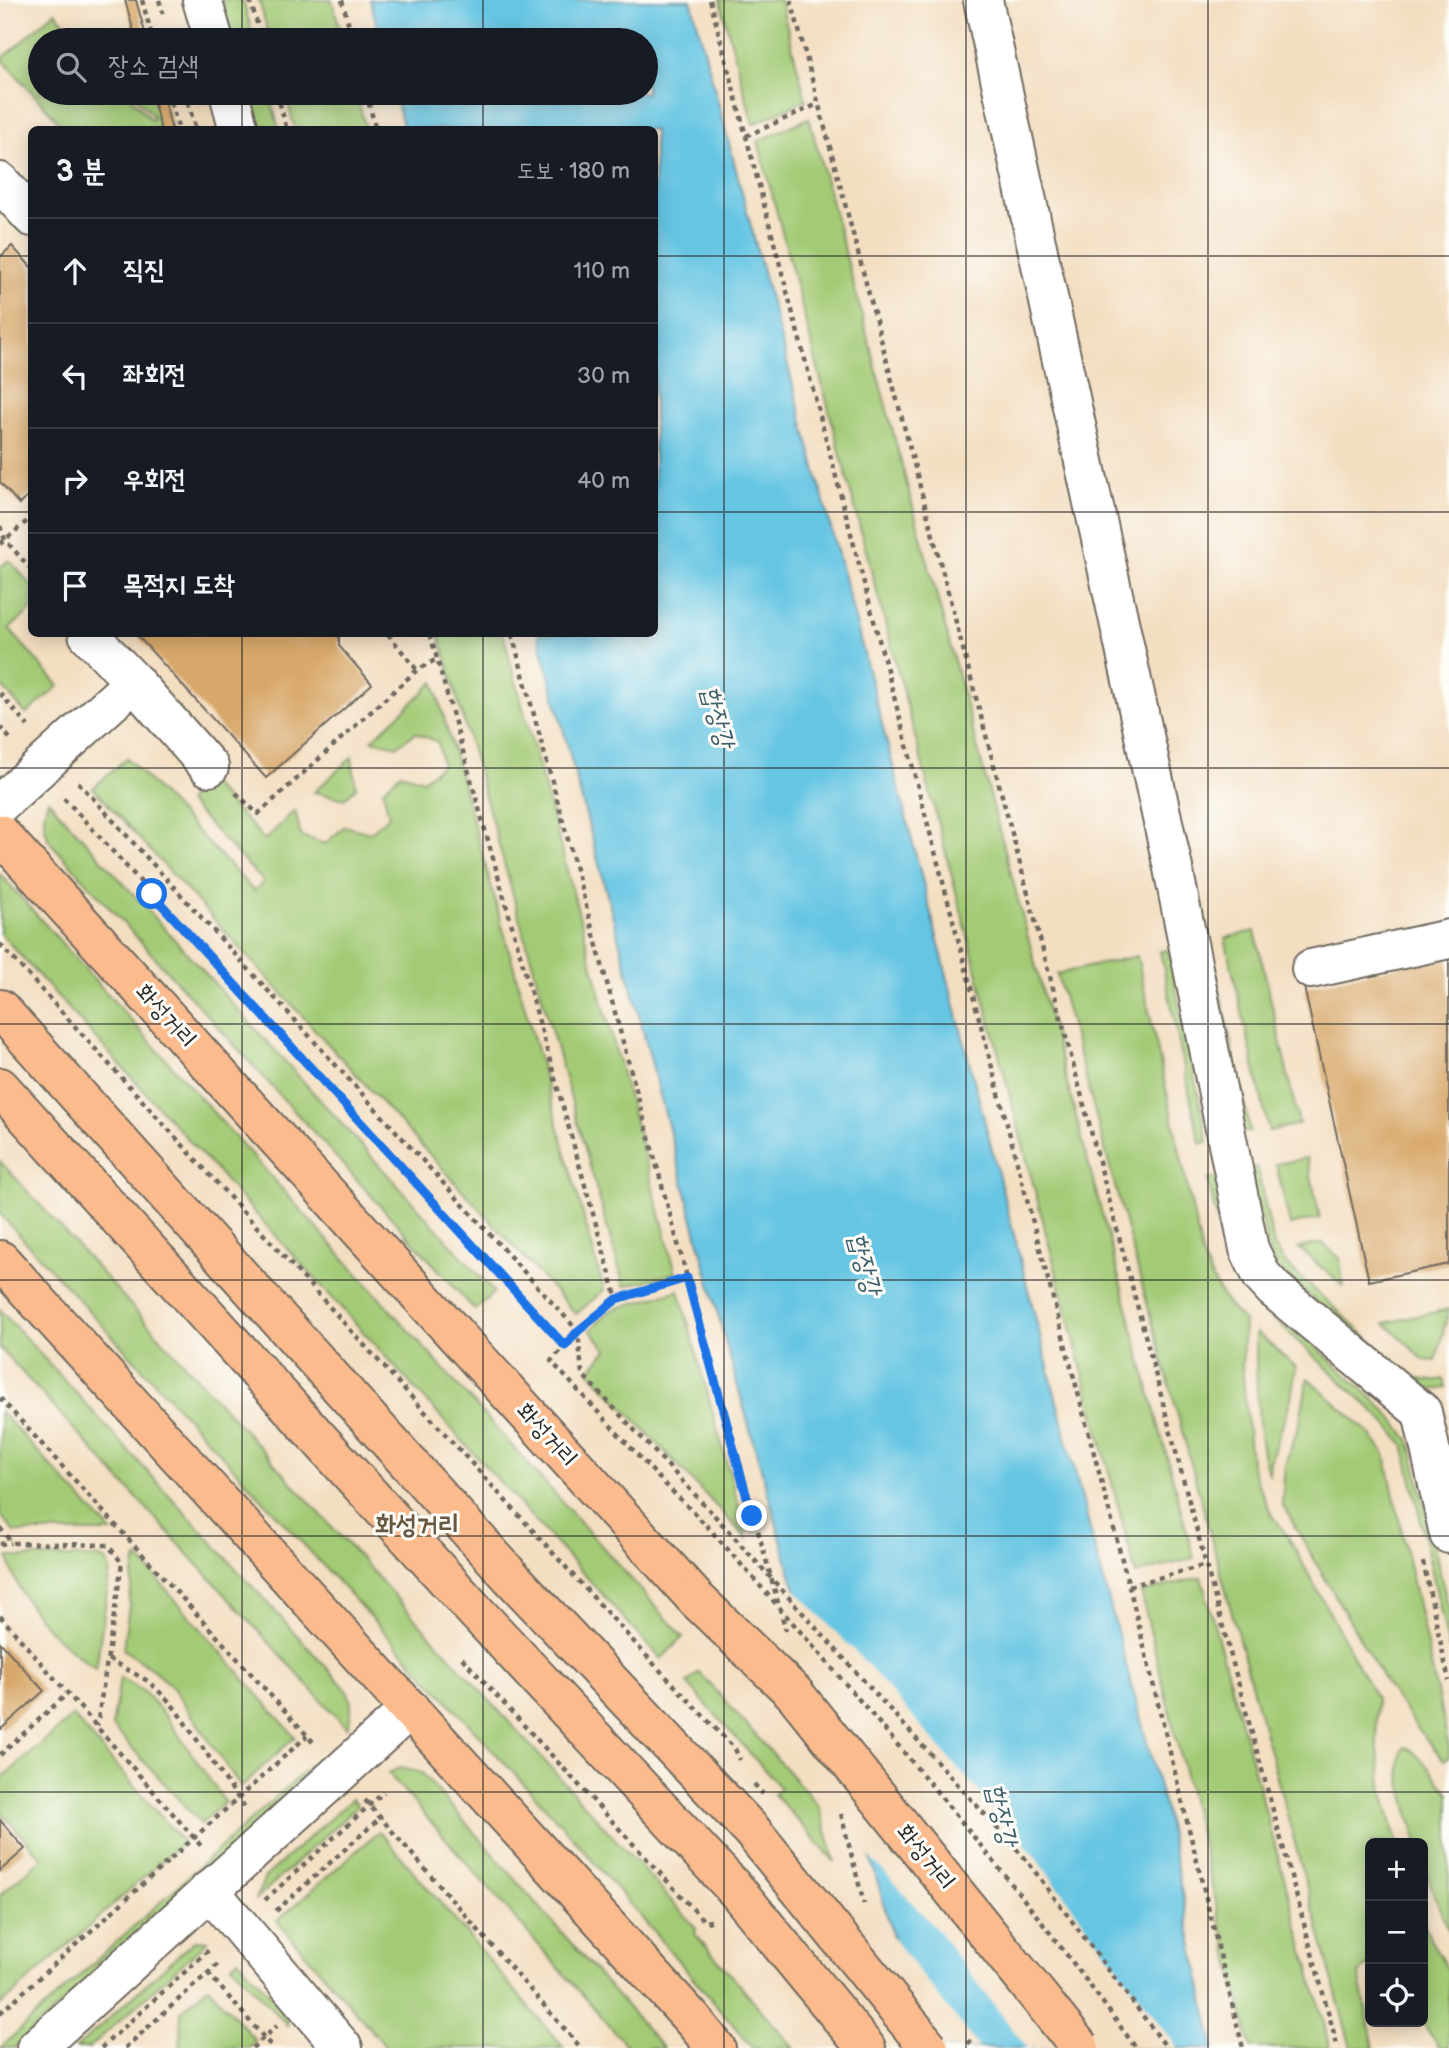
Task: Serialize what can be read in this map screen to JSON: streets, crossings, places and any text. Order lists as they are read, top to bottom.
{
  "streets": {
    "main road": ["화성거리"]
  },
  "districts": ["화성거리"],
  "water": ["합장강"],
  "page": {
    "search": "장소 검색",
    "heading": ["3 분", "도보 · 180 m"],
    "list": [
      ["직진", "110 m"],
      ["좌회전", "30 m"],
      ["우회전", "40 m"],
      "목적지 도착"
    ],
    "map_buttons": ["+", "−"]
  }
}
